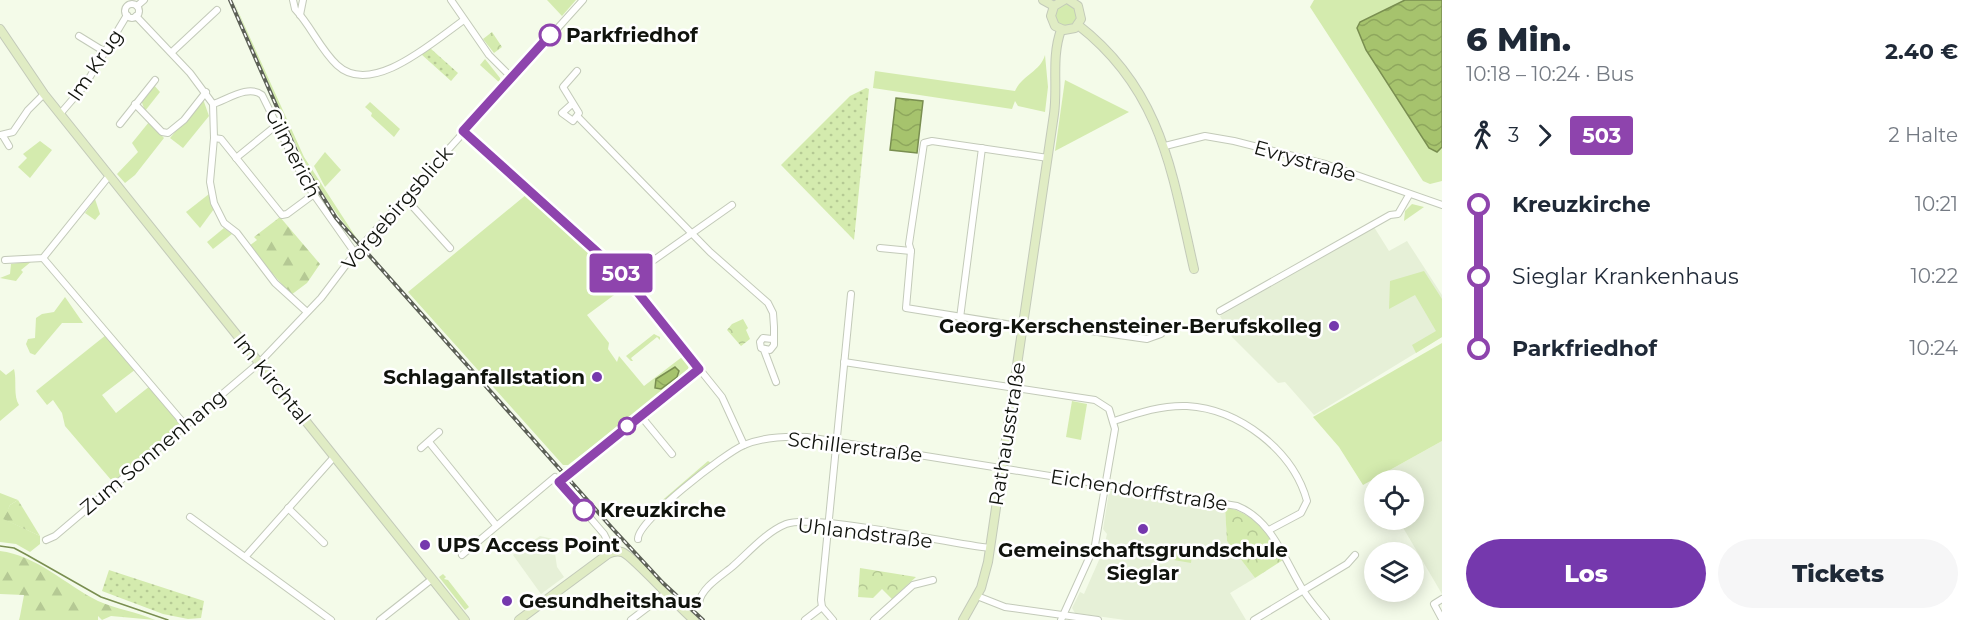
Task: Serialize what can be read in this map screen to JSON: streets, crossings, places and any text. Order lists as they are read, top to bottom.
{
  "streets": {
    "street": [
      "Im Krug",
      "Gilmerich",
      "Evrystraße",
      "Vorgebirgsblick",
      "Im Kirchtal",
      "Rathausstraße",
      "Schillerstraße",
      "Zum Sonnenhang",
      "Eichendorffstraße",
      "Uhlandstraße"
    ]
  },
  "crossings": [
    ["Im Krug", "Im Kirchtal"],
    ["Gilmerich", "Vorgebirgsblick"],
    ["Vorgebirgsblick", "Im Kirchtal"],
    ["Vorgebirgsblick", "Zum Sonnenhang"],
    ["Im Kirchtal", "Zum Sonnenhang"],
    ["Rathausstraße", "Schillerstraße"],
    ["Rathausstraße", "Eichendorffstraße"],
    ["Rathausstraße", "Uhlandstraße"],
    ["Schillerstraße", "Eichendorffstraße"]
  ],
  "places": [
    "Parkfriedhof",
    "Georg-Kerschensteiner-Berufskolleg",
    "Schlaganfallstation",
    "Kreuzkirche",
    "Gemeinschaftsgrundschule Sieglar",
    "UPS Access Point",
    "Gesundheitshaus"
  ],
  "lines": ["bus line 503"],
  "page": {
    "on_map": "503",
    "heading": ["6 Min.", "10:18 – 10:24 · Bus", "2.40 €"],
    "legs": ["3", "503", "2 Halte"],
    "list": [
      {
        "name": "Kreuzkirche",
        "value": "10:21"
      },
      {
        "name": "Sieglar Krankenhaus",
        "value": "10:22"
      },
      {
        "name": "Parkfriedhof",
        "value": "10:24"
      }
    ],
    "buttons": ["Los", "Tickets"]
  }
}
